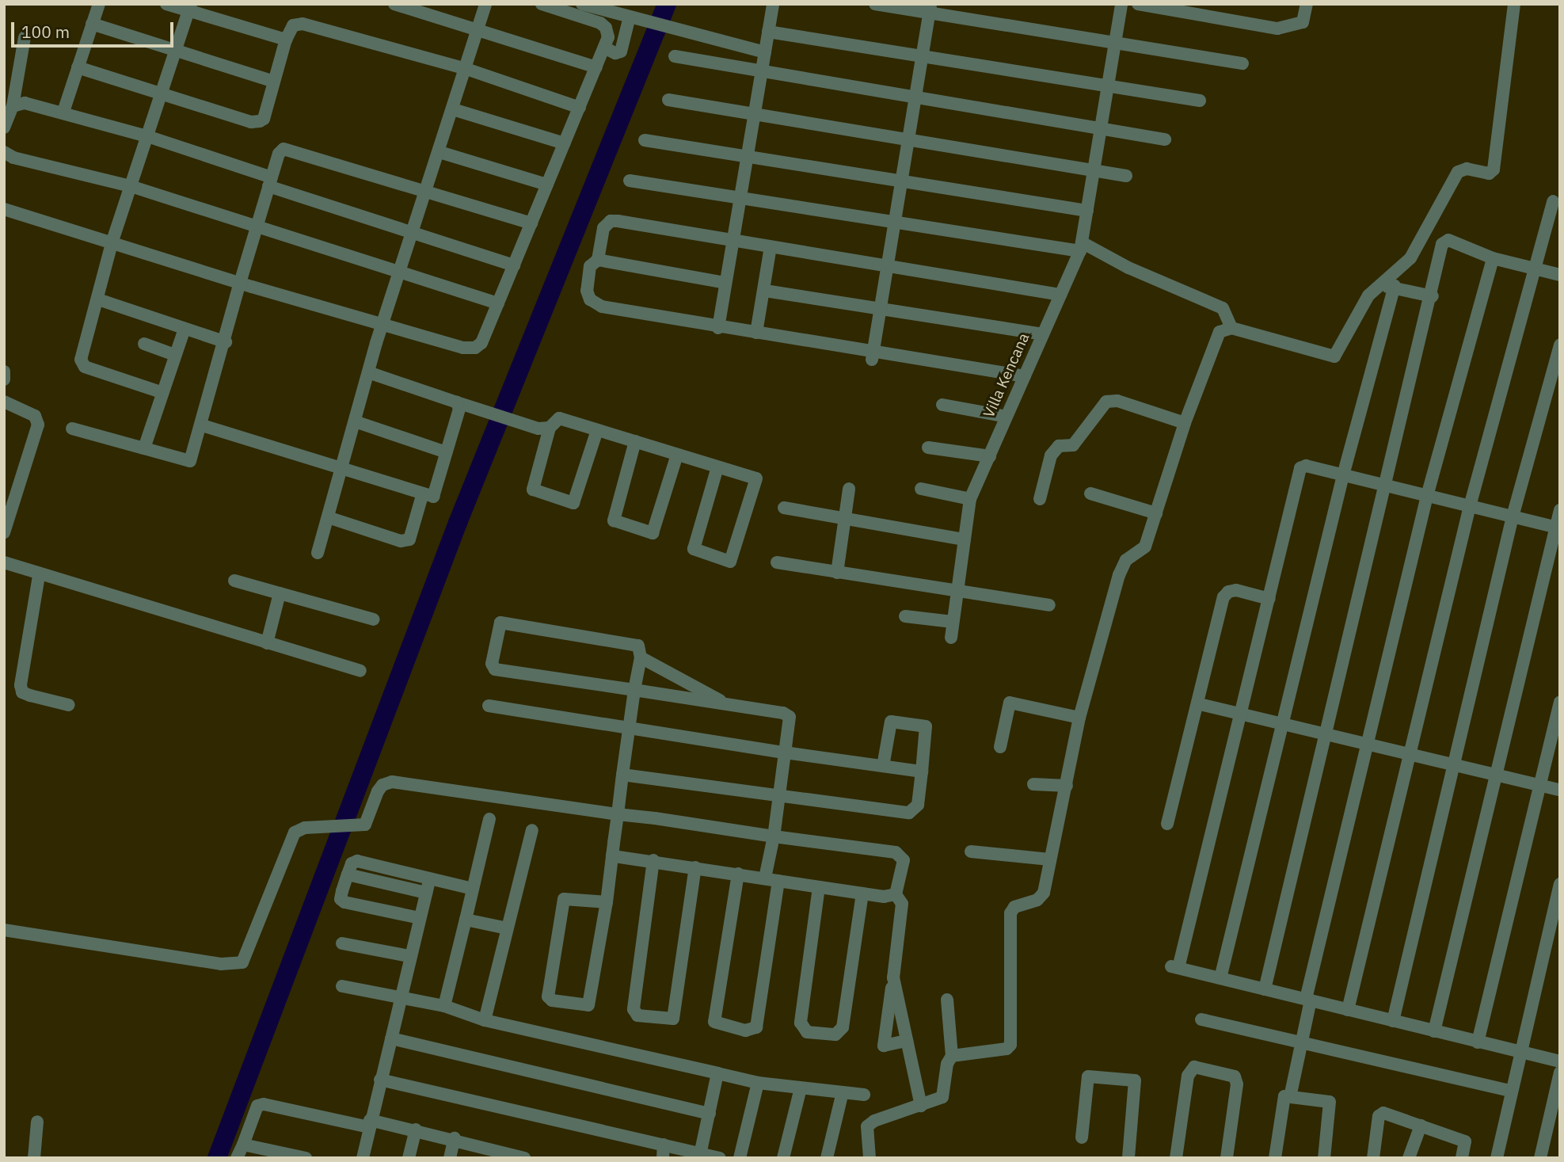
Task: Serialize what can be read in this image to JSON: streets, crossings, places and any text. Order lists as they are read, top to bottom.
{
  "streets": {
    "street": ["Villa Kencana"]
  },
  "scale_bar": "100 m"
}
